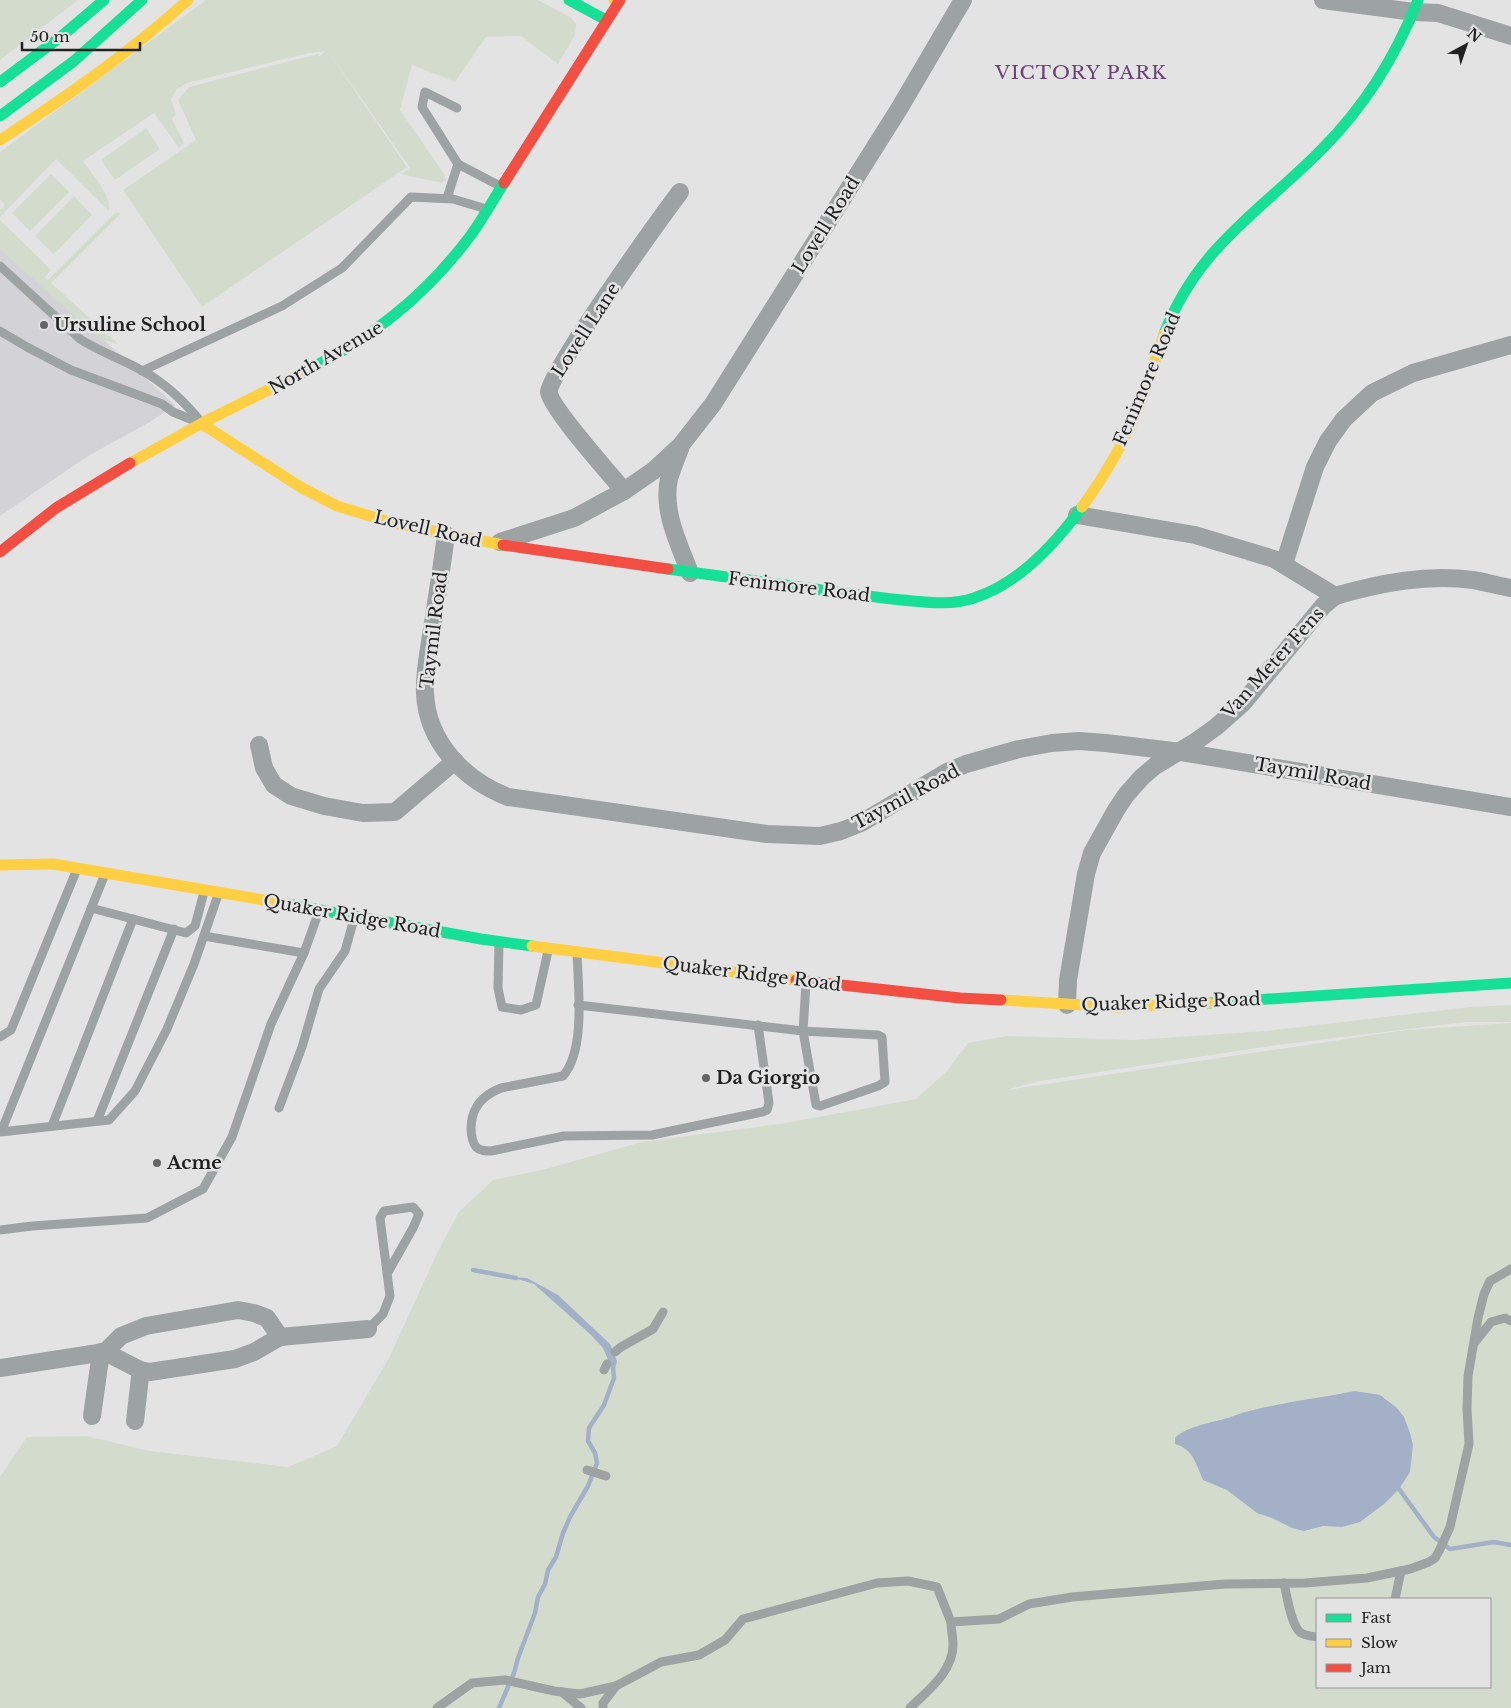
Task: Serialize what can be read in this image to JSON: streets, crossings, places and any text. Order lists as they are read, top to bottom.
{
  "streets": {
    "main road": [
      "Lovell Road",
      "North Avenue",
      "Fenimore Road",
      "Quaker Ridge Road"
    ],
    "street": ["Lovell Lane", "Taymil Road", "Van Meter Fens"]
  },
  "crossings": [
    ["Lovell Road", "Lovell Lane"],
    ["Lovell Road", "North Avenue"],
    ["Lovell Road", "Fenimore Road"],
    ["Lovell Road", "Taymil Road"],
    ["Taymil Road", "Van Meter Fens"],
    ["Van Meter Fens", "Quaker Ridge Road"]
  ],
  "districts": ["VICTORY PARK"],
  "places": ["Ursuline School", "Da Giorgio", "Acme"],
  "legend": ["Fast", "Slow", "Jam"],
  "scale_bar": "50 m",
  "north": "top right"
}
